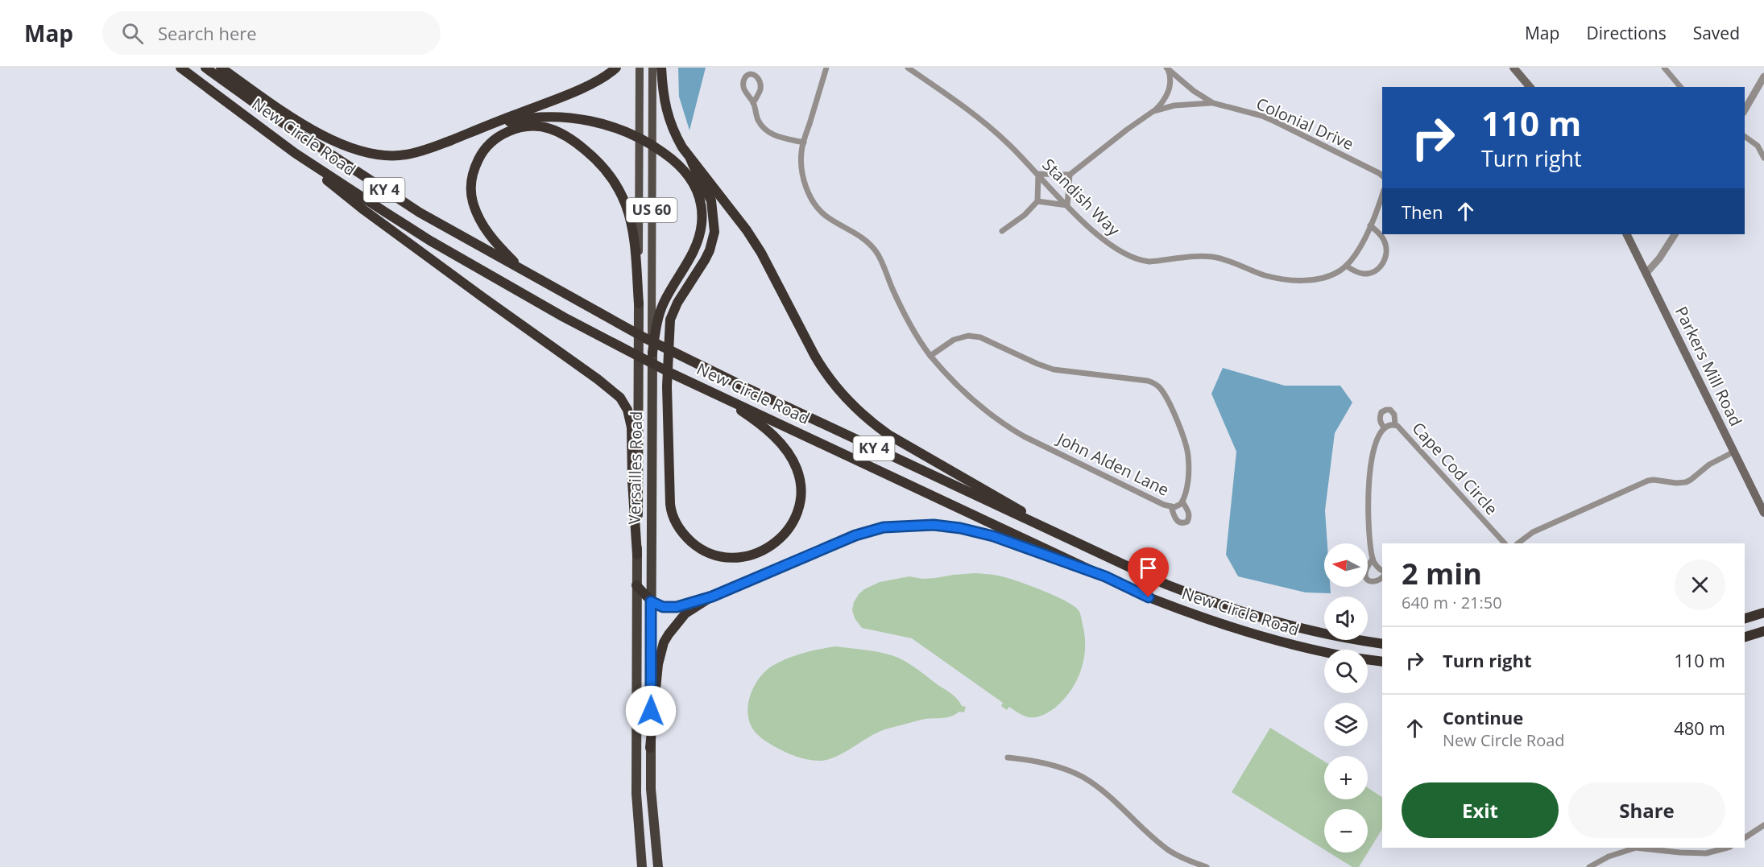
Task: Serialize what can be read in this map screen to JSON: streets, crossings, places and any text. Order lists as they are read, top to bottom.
{
  "streets": {
    "highway": [
      "New Circle Road",
      "KY 4",
      "US 60",
      "Versailles Road"
    ],
    "main road": ["Parkers Mill Road"],
    "street": [
      "Colonial Drive",
      "Standish Way",
      "John Alden Lane",
      "Cape Cod Circle"
    ]
  },
  "north": "left",
  "page": {
    "header": "Map",
    "search": "Search here",
    "nav": ["Map", "Directions", "Saved"],
    "turn": ["110 m", "Turn right"],
    "then": "Then",
    "map_buttons": ["+", "−"],
    "heading": ["2 min", "640 m · 21:50"],
    "list": [
      {
        "name": "Turn right",
        "value": "110 m"
      },
      {
        "name": "Continue",
        "note": "New Circle Road",
        "value": "480 m"
      }
    ],
    "buttons": ["Exit", "Share"]
  }
}
